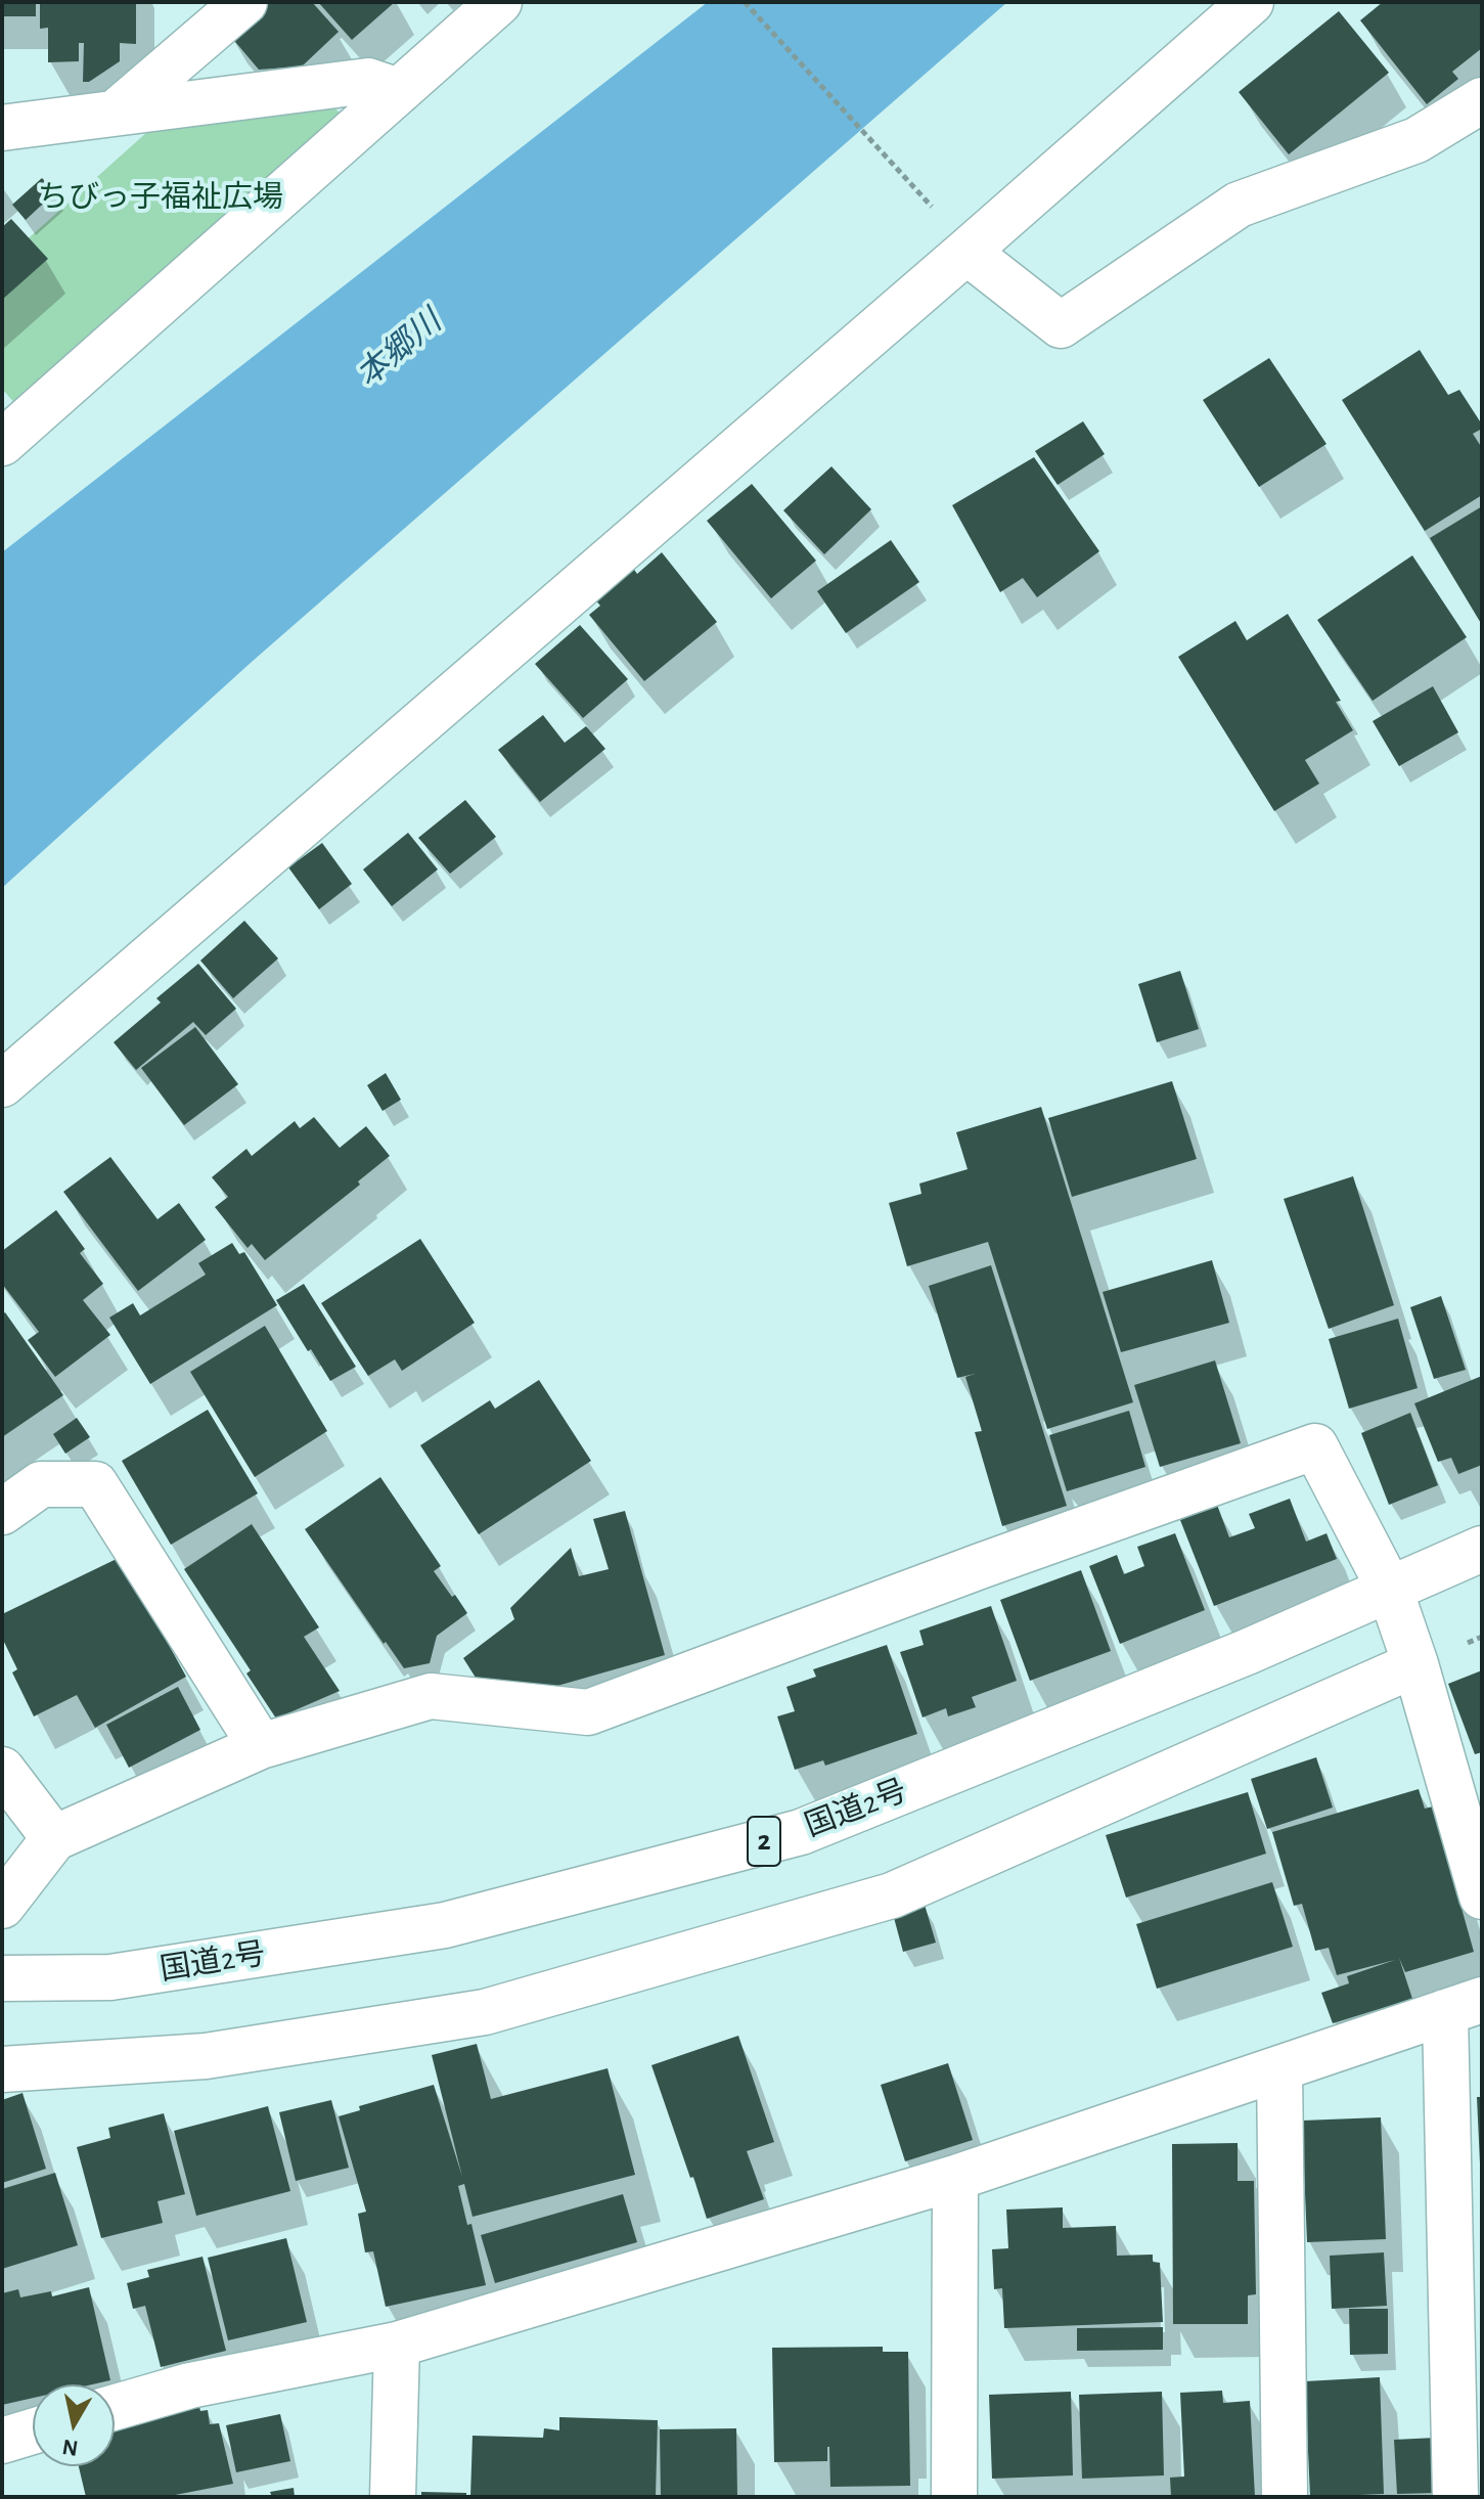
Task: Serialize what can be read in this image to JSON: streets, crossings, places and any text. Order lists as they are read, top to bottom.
{
  "streets": {
    "main road": ["国道2号", "2"]
  },
  "water": ["本郷川"],
  "parks": ["ちびっ子福祉広場"],
  "north": "bottom"
}
